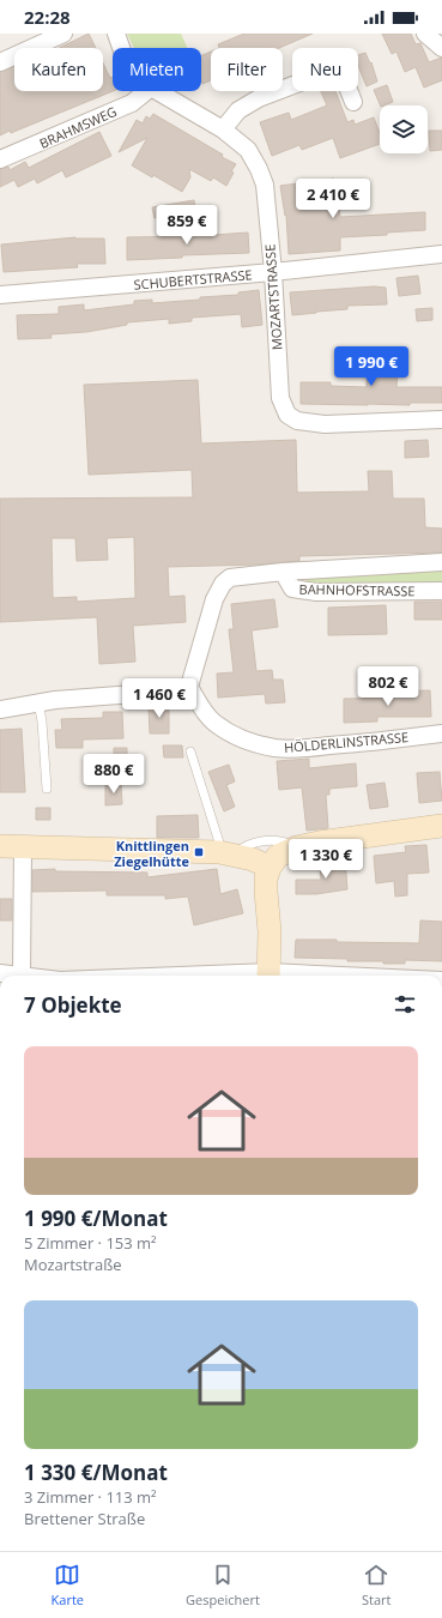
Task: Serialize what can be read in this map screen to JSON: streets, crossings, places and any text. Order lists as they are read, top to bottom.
{
  "streets": {
    "street": [
      "BRAHMSWEG",
      "SCHUBERTSTRASSE",
      "MOZARTSTRASSE",
      "BAHNHOFSTRASSE",
      "HÖLDERLINSTRASSE"
    ]
  },
  "crossings": [
    ["SCHUBERTSTRASSE", "MOZARTSTRASSE"],
    ["BAHNHOFSTRASSE", "HÖLDERLINSTRASSE"]
  ],
  "places": {
    "transit": ["Knittlingen Ziegelhütte"]
  },
  "page": {
    "status": "22:28",
    "chip": [
      "Kaufen",
      "Mieten",
      "Filter",
      "Neu"
    ],
    "price": [
      "2 410 €",
      "859 €",
      "1 990 €",
      "802 €",
      "1 460 €",
      "880 €",
      "1 330 €"
    ],
    "heading": "7 Objekte",
    "list": [
      {
        "name": "1 990 €/Monat",
        "note": "5 Zimmer · 153 m² · Mozartstraße"
      },
      {
        "name": "1 330 €/Monat",
        "note": "3 Zimmer · 113 m² · Brettener Straße"
      }
    ],
    "tabs": ["Karte", "Gespeichert", "Start"]
  }
}
